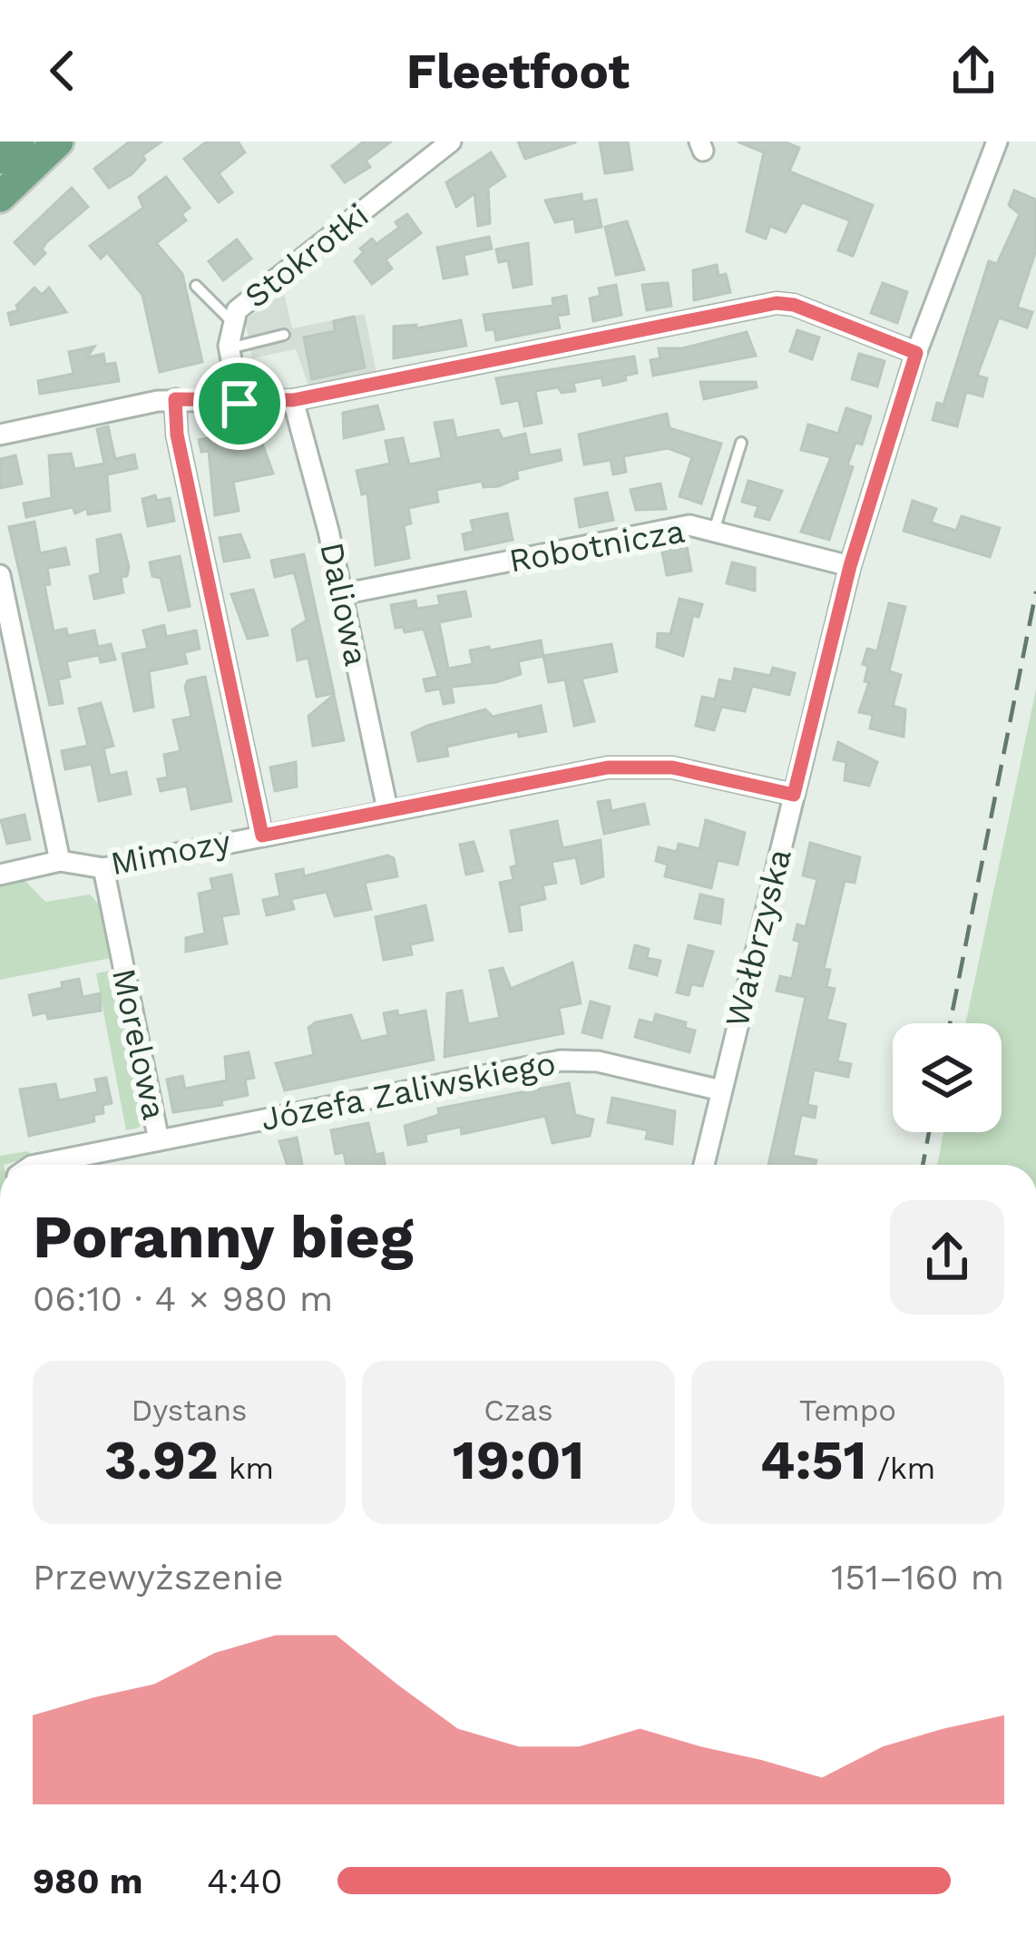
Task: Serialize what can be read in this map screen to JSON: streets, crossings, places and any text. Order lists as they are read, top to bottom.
{
  "streets": {
    "street": [
      "Stokrotki",
      "Robotnicza",
      "Daliowa",
      "Mimozy",
      "Wałbrzyska",
      "Morelowa",
      "Józefa Zaliwskiego"
    ]
  },
  "crossings": [
    ["Robotnicza", "Daliowa"],
    ["Robotnicza", "Wałbrzyska"],
    ["Daliowa", "Mimozy"],
    ["Mimozy", "Wałbrzyska"],
    ["Mimozy", "Morelowa"],
    ["Wałbrzyska", "Józefa Zaliwskiego"],
    ["Morelowa", "Józefa Zaliwskiego"]
  ],
  "page": {
    "header": "Fleetfoot",
    "heading": ["Poranny bieg", "06:10 · 4 × 980 m"],
    "stats": [
      ["Dystans", "3.92 km"],
      ["Czas", "19:01"],
      ["Tempo", "4:51 /km"]
    ],
    "chart": ["Przewyższenie", "151–160 m"],
    "list": [
      {
        "name": "980 m",
        "note": "4:40"
      }
    ]
  }
}
